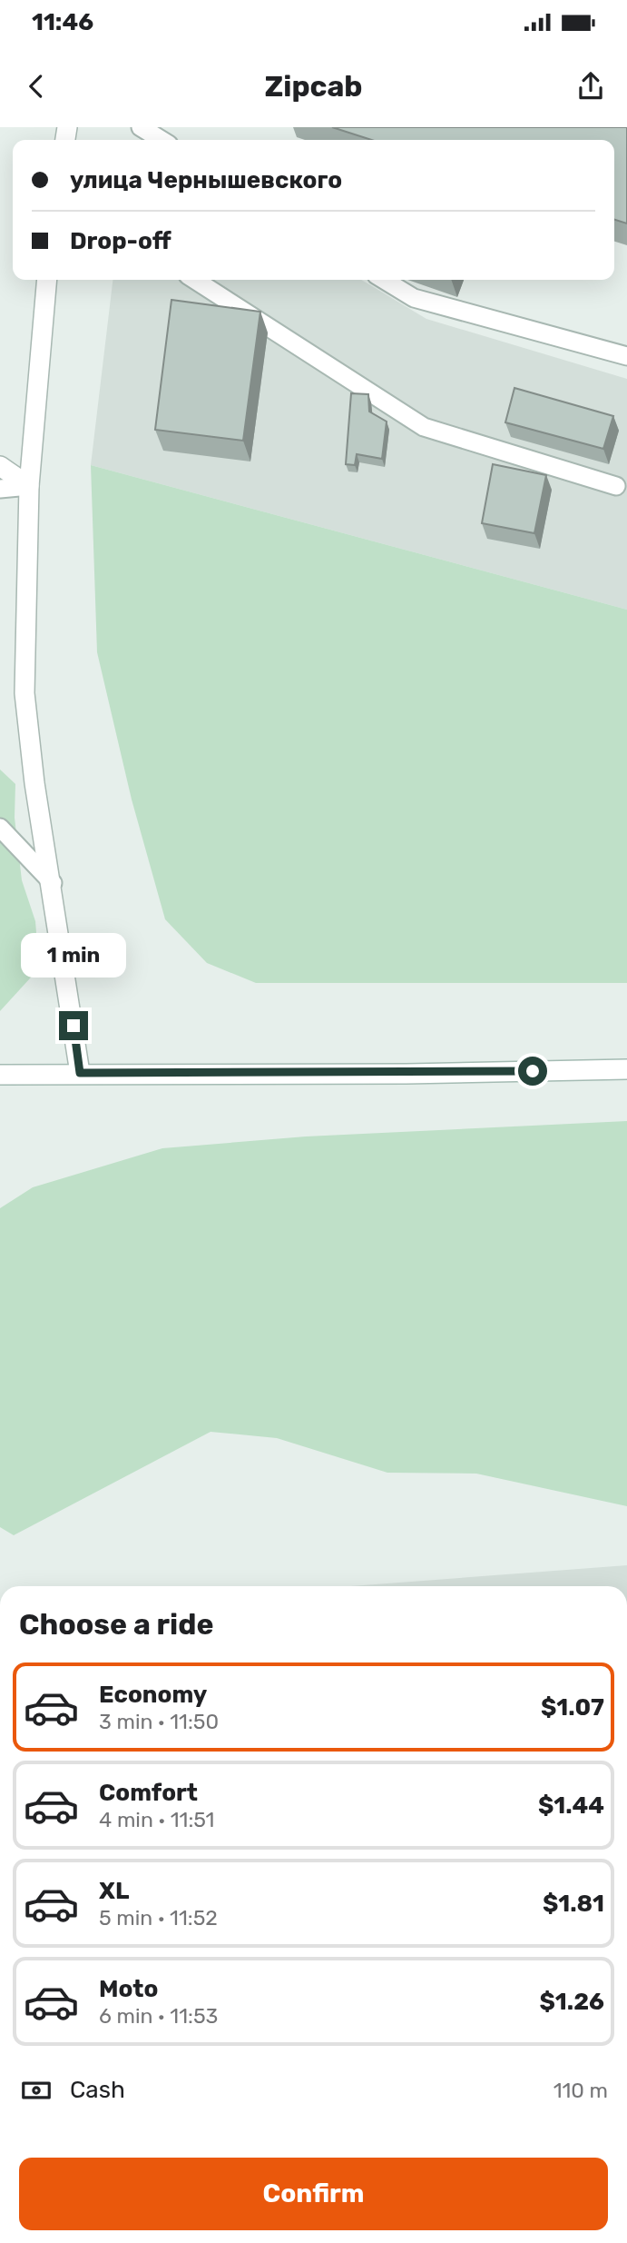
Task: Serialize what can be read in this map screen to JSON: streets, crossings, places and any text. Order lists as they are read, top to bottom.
{
  "page": {
    "status": "11:46",
    "header": "Zipcab",
    "banner": ["улица Чернышевского", "Drop-off"],
    "bubble": "1 min",
    "heading": "Choose a ride",
    "list": [
      {
        "name": "Economy",
        "note": "3 min · 11:50",
        "value": "$1.07"
      },
      {
        "name": "Comfort",
        "note": "4 min · 11:51",
        "value": "$1.44"
      },
      {
        "name": "XL",
        "note": "5 min · 11:52",
        "value": "$1.81"
      },
      {
        "name": "Moto",
        "note": "6 min · 11:53",
        "value": "$1.26"
      }
    ],
    "pay": ["Cash", "110 m"],
    "buttons": "Confirm"
  }
}
